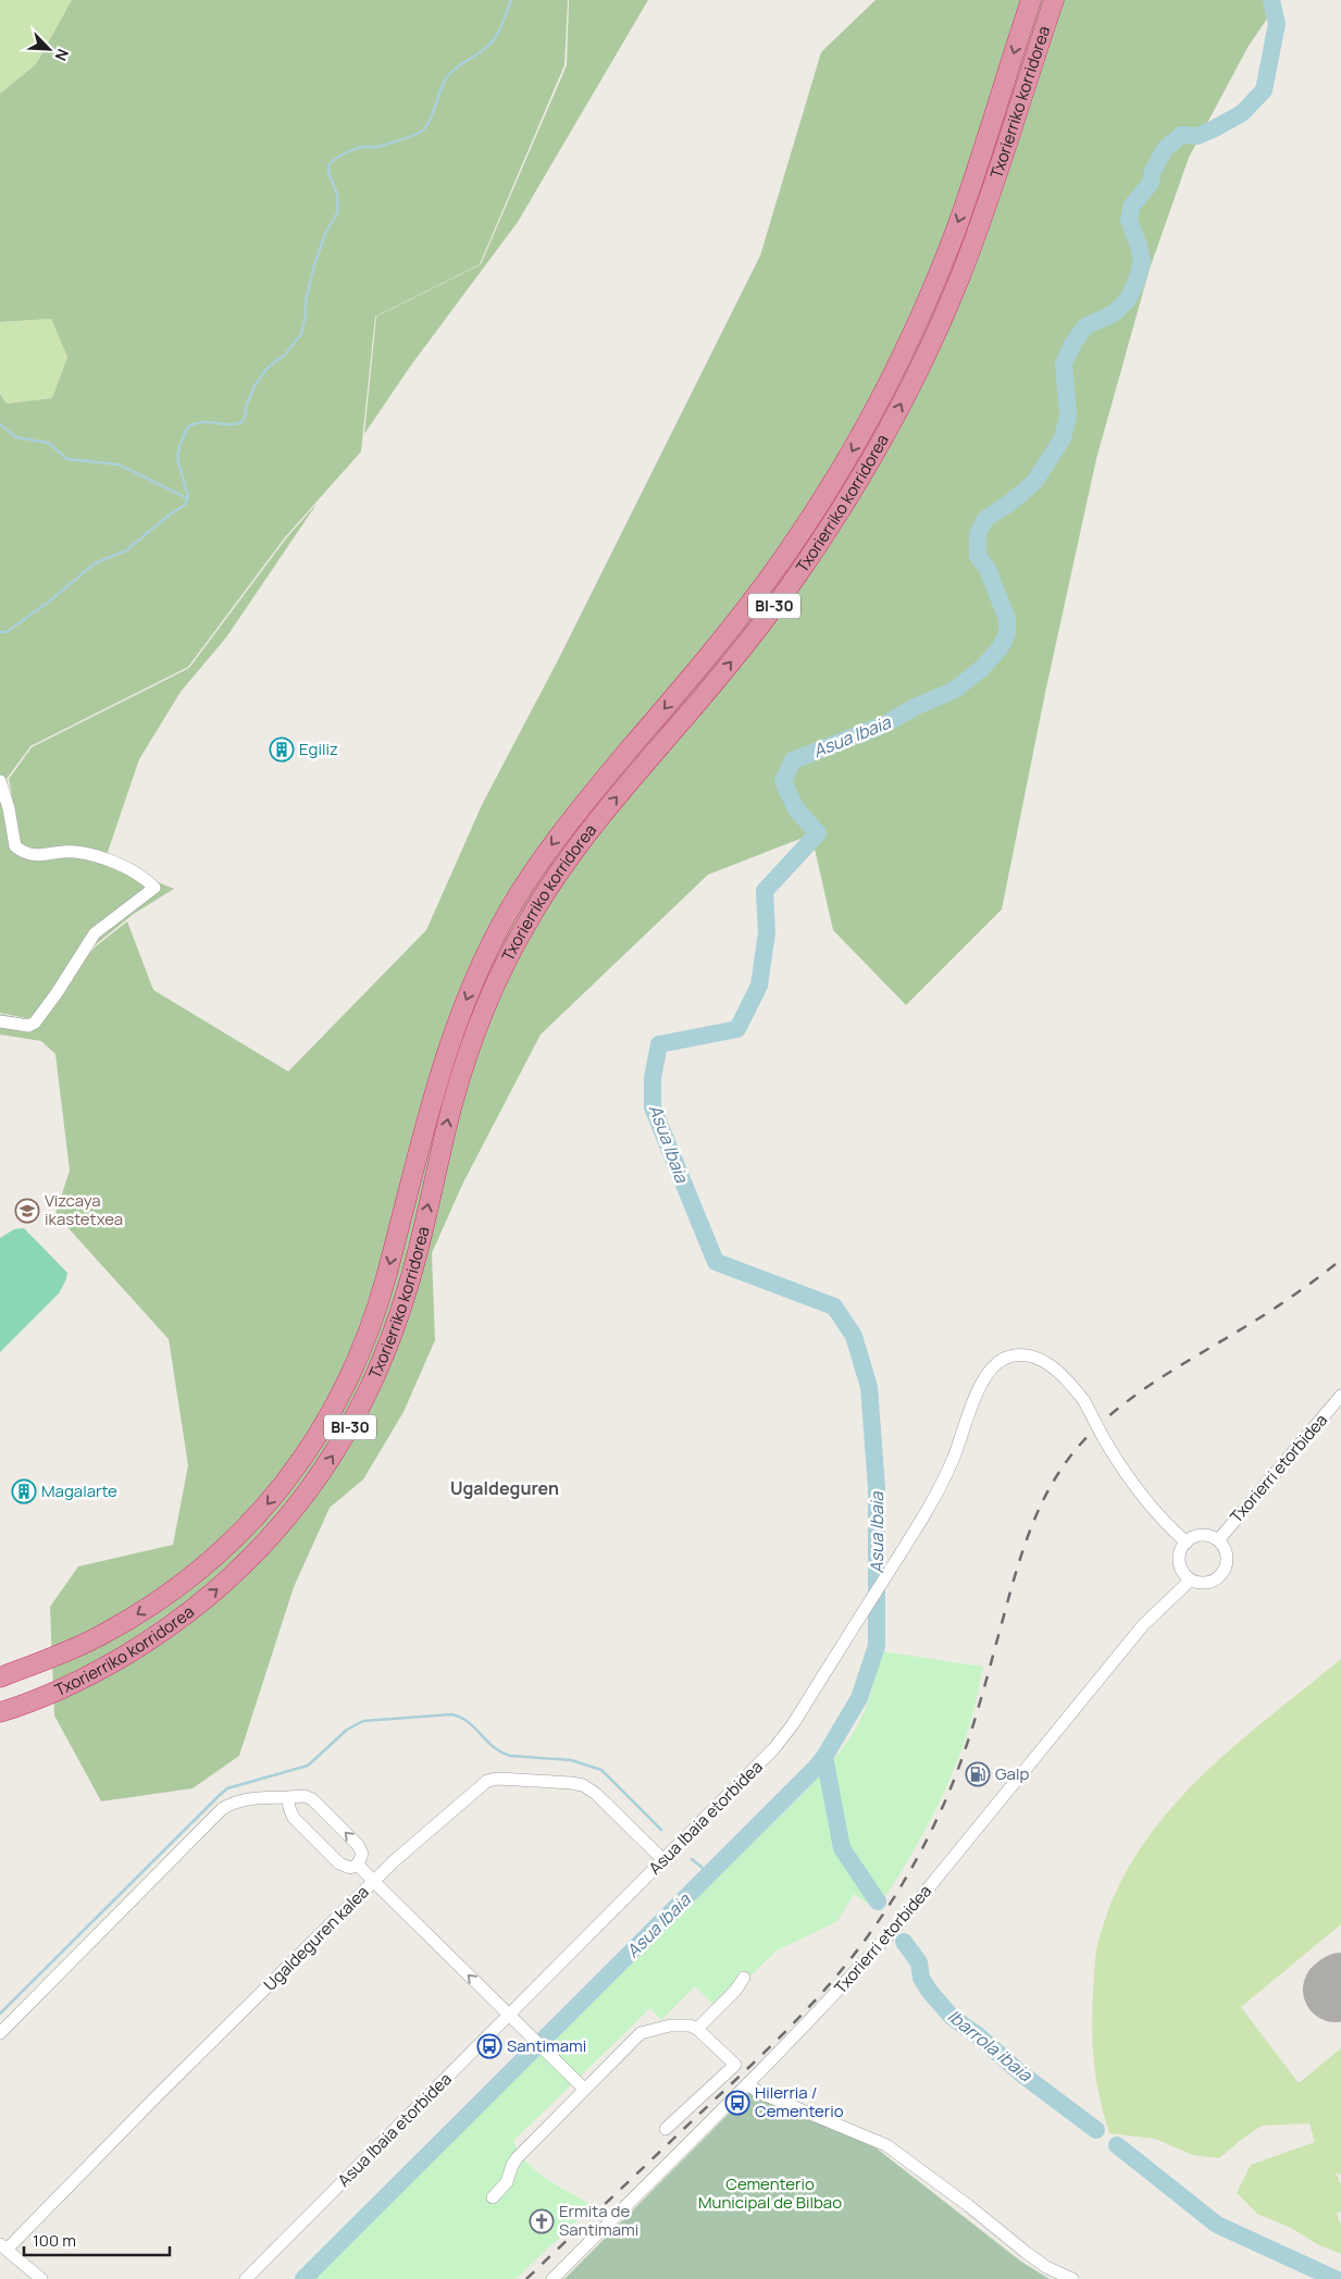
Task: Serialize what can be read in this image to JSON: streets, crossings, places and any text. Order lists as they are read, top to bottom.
{
  "streets": {
    "highway": ["Txorierriko korridorea", "BI-30"],
    "street": ["Txorierri etorbidea", "Asua Ibaia etorbidea", "Ugaldeguren kalea"]
  },
  "crossings": [
    ["Txorierri etorbidea", "Asua Ibaia etorbidea"],
    ["Asua Ibaia etorbidea", "Ugaldeguren kalea"]
  ],
  "districts": ["Ugaldeguren"],
  "water": ["Asua Ibaia", "Ibarrola ibaia"],
  "parks": ["Cementerio Municipal de Bilbao"],
  "places": {
    "building": ["Egiliz", "Magalarte"],
    "school or university": ["Vizcaya ikastetxea"],
    "fuel station": ["Galp"],
    "bus stop": ["Santimami", "Hilerria / Cementerio"],
    "church": ["Ermita de Santimami"]
  },
  "scale_bar": "100 m",
  "north": "bottom right"
}
